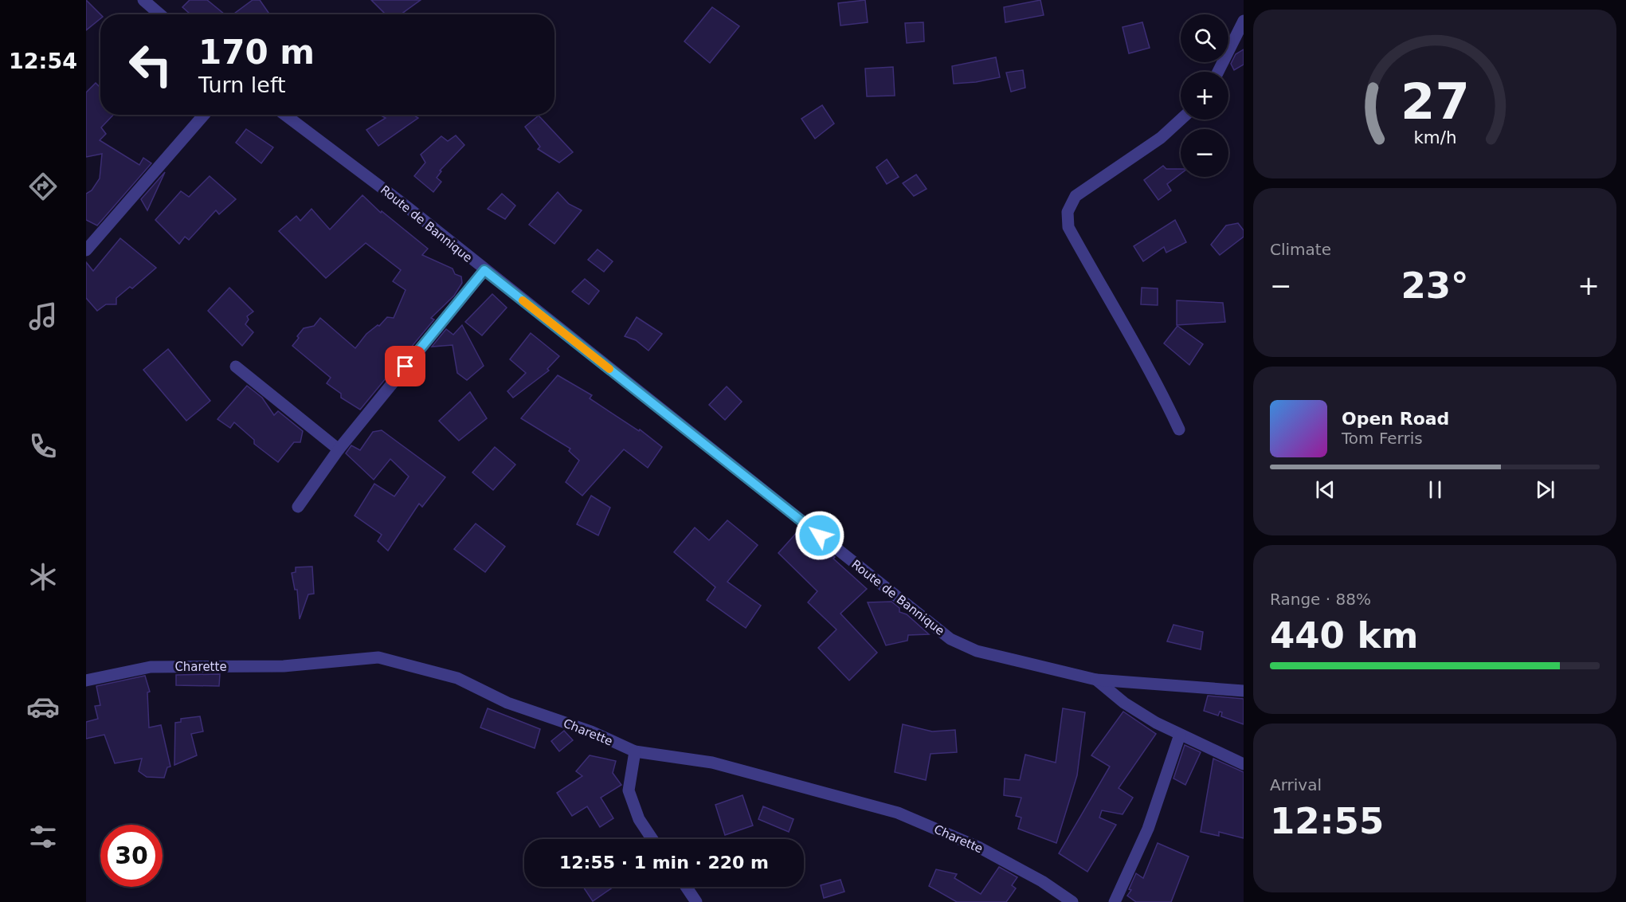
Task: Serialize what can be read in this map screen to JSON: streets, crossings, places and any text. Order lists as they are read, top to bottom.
{
  "streets": {
    "street": ["Route de Bannique", "Charette"]
  },
  "page": {
    "tabs": "12:54",
    "map_buttons": ["+", "−"],
    "turn": ["170 m", "Turn left"],
    "tile": [
      "Climate",
      ["Range · 88%", "440 km"],
      ["Arrival", "12:55"]
    ],
    "heat": ["−", "23°", "+"],
    "song": ["Open Road", "Tom Ferris"],
    "limit": "30",
    "trip": "12:55 · 1 min · 220 m",
    "gauge": ["27", "km/h"]
  }
}
